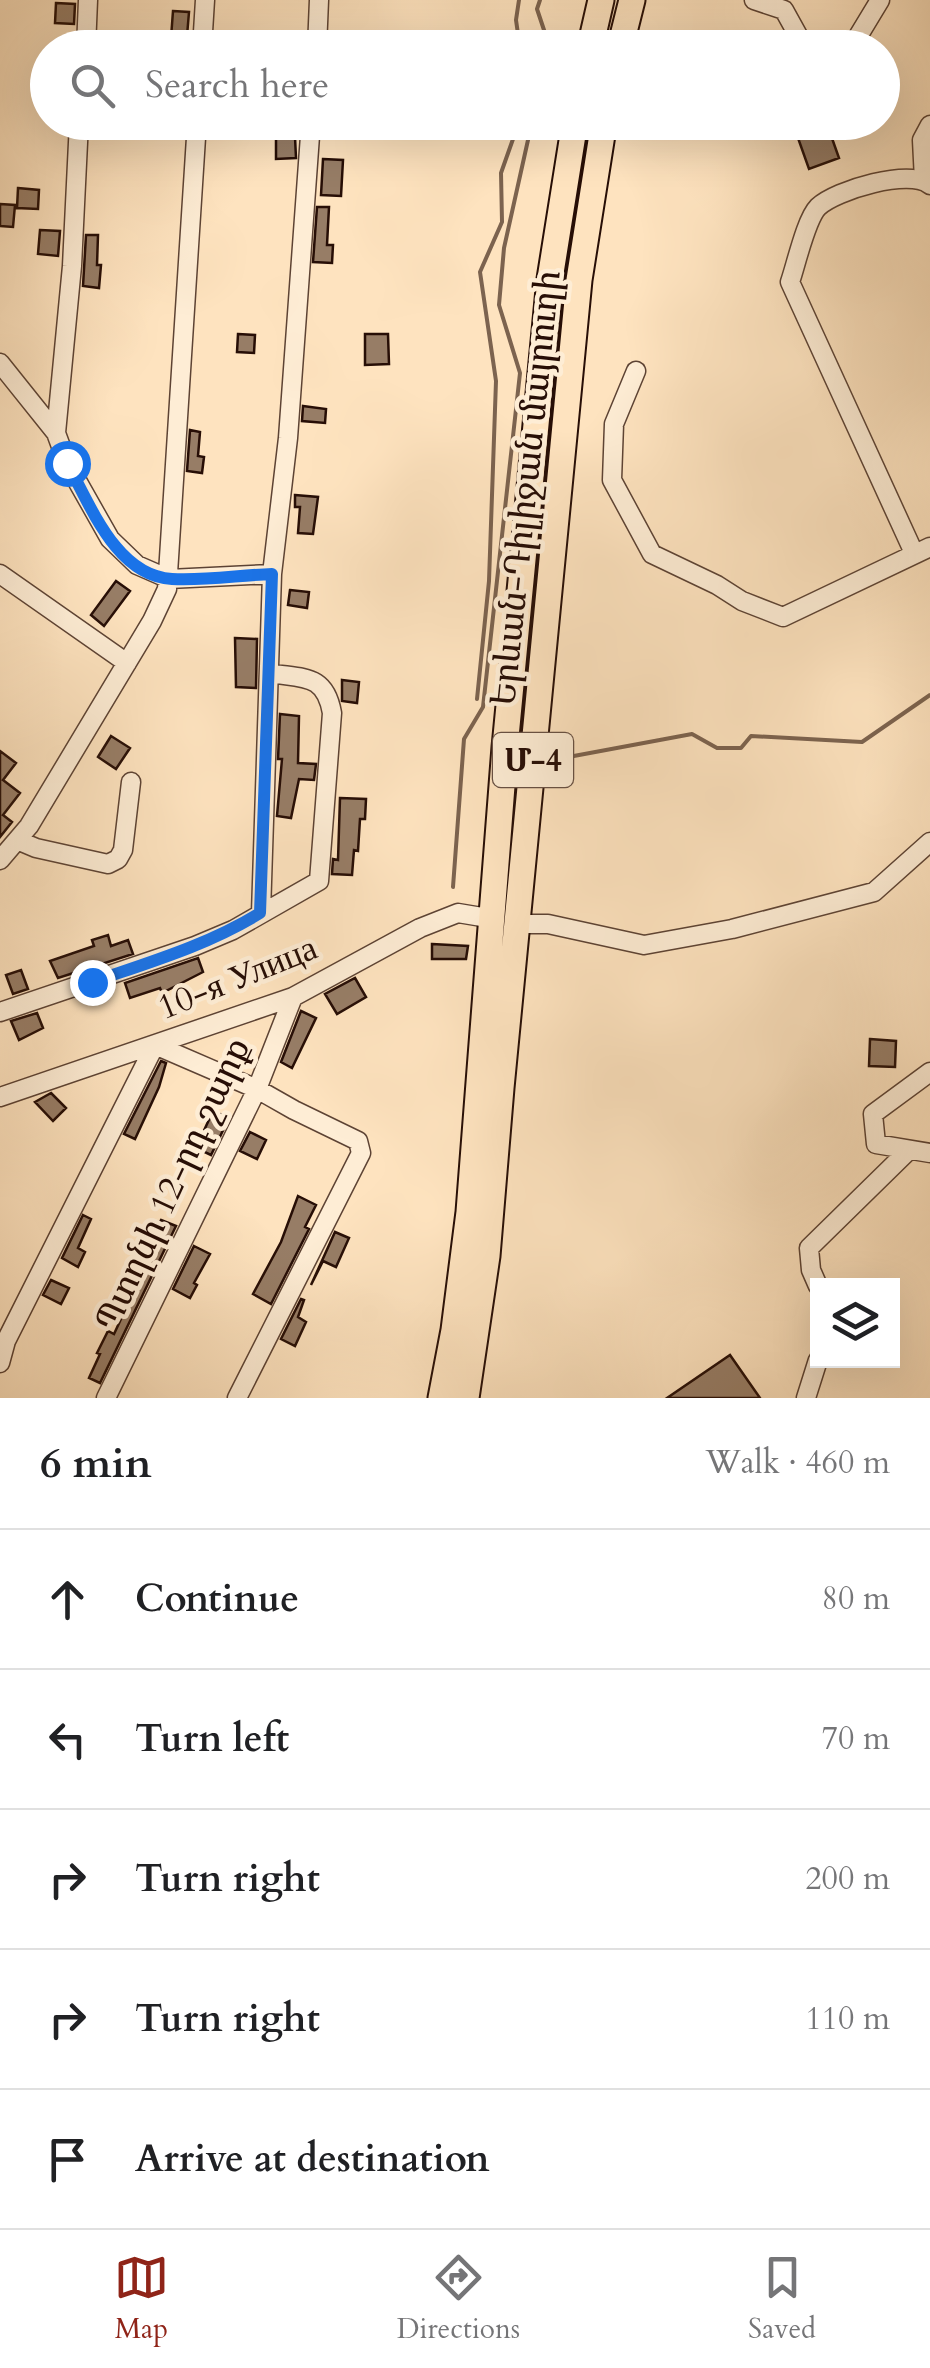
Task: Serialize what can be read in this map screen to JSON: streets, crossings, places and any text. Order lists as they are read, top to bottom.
{
  "streets": {
    "highway": ["Երևան-Դիլիջան մայրուղի", "Մ-4"],
    "street": ["10-я Улица", "Պտղնի 12-րդ շարք"]
  },
  "crossings": [
    ["Երևան-Դիլիջան մայրուղի", "10-я Улица"],
    ["10-я Улица", "Պտղնի 12-րդ շարք"]
  ],
  "page": {
    "search": "Search here",
    "heading": ["6 min", "Walk · 460 m"],
    "list": [
      ["Continue", "80 m"],
      ["Turn left", "70 m"],
      ["Turn right", "200 m"],
      ["Turn right", "110 m"],
      "Arrive at destination"
    ],
    "nav": ["Map", "Directions", "Saved"]
  }
}
